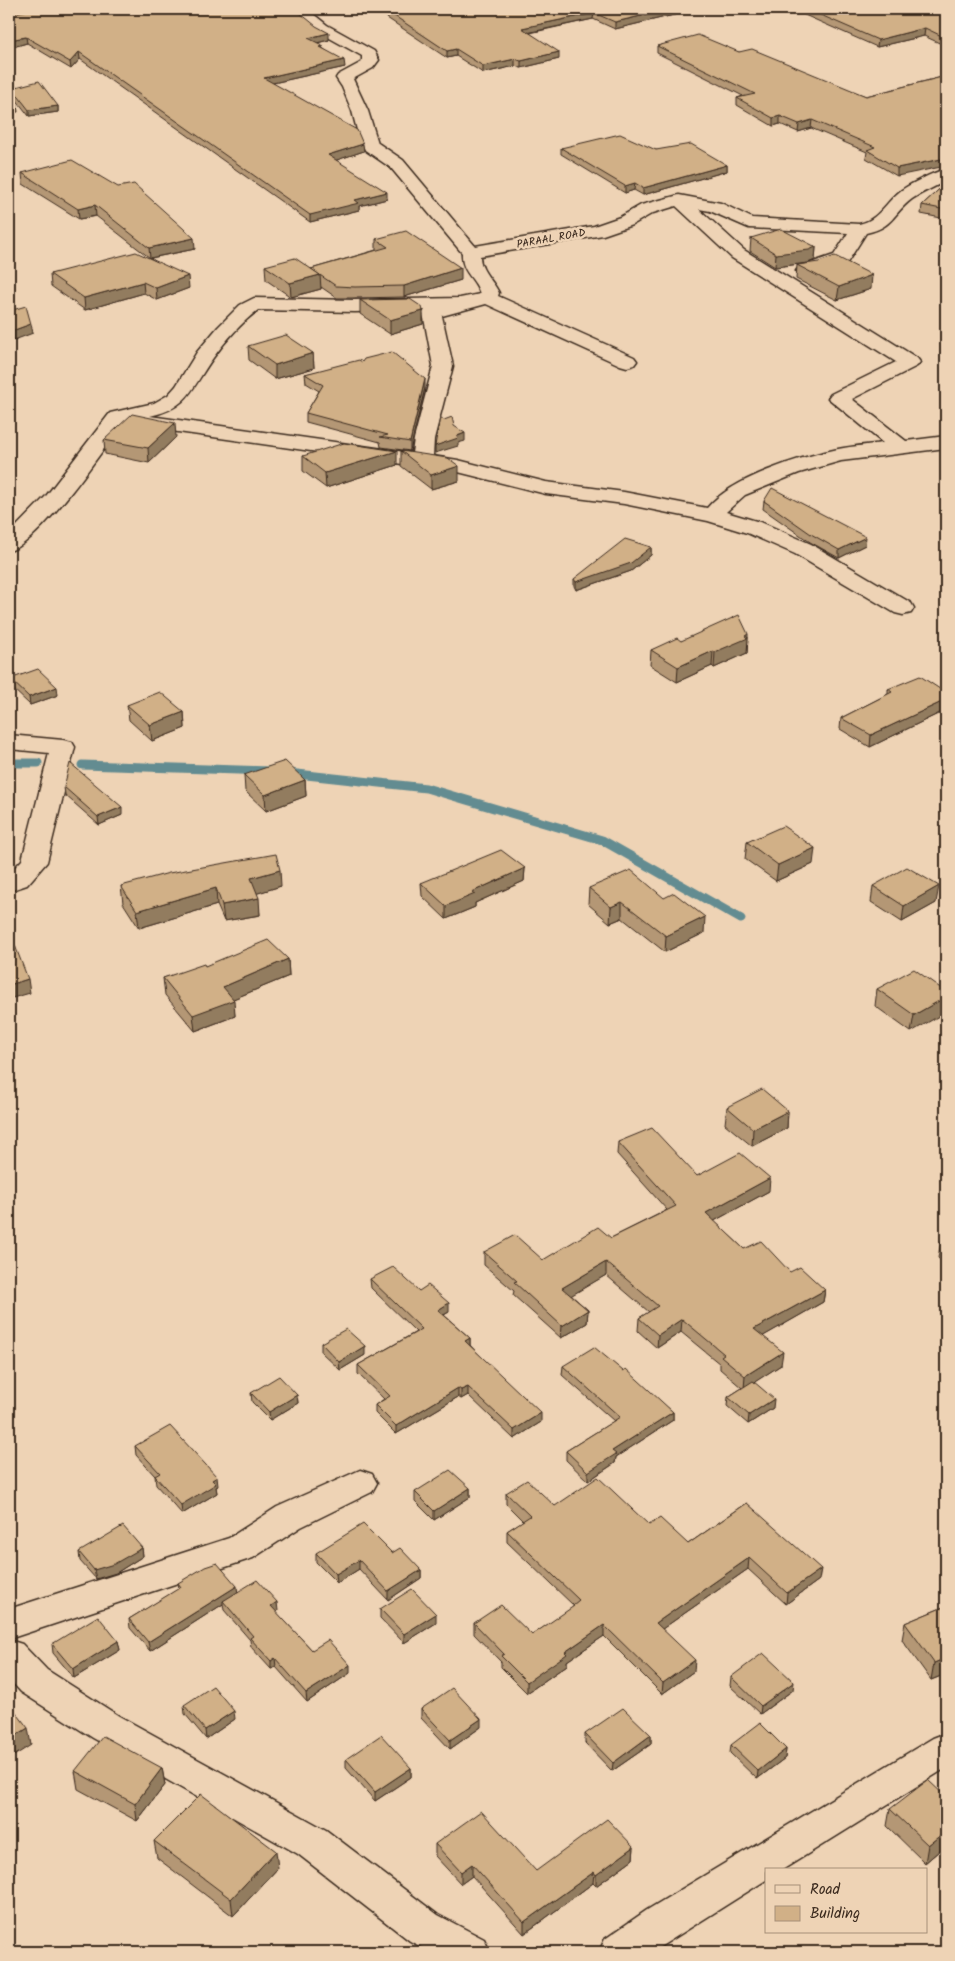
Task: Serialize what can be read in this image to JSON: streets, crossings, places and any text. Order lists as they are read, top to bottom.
{
  "streets": {
    "street": ["PARAAL ROAD"]
  },
  "legend": ["Road", "Building"]
}
